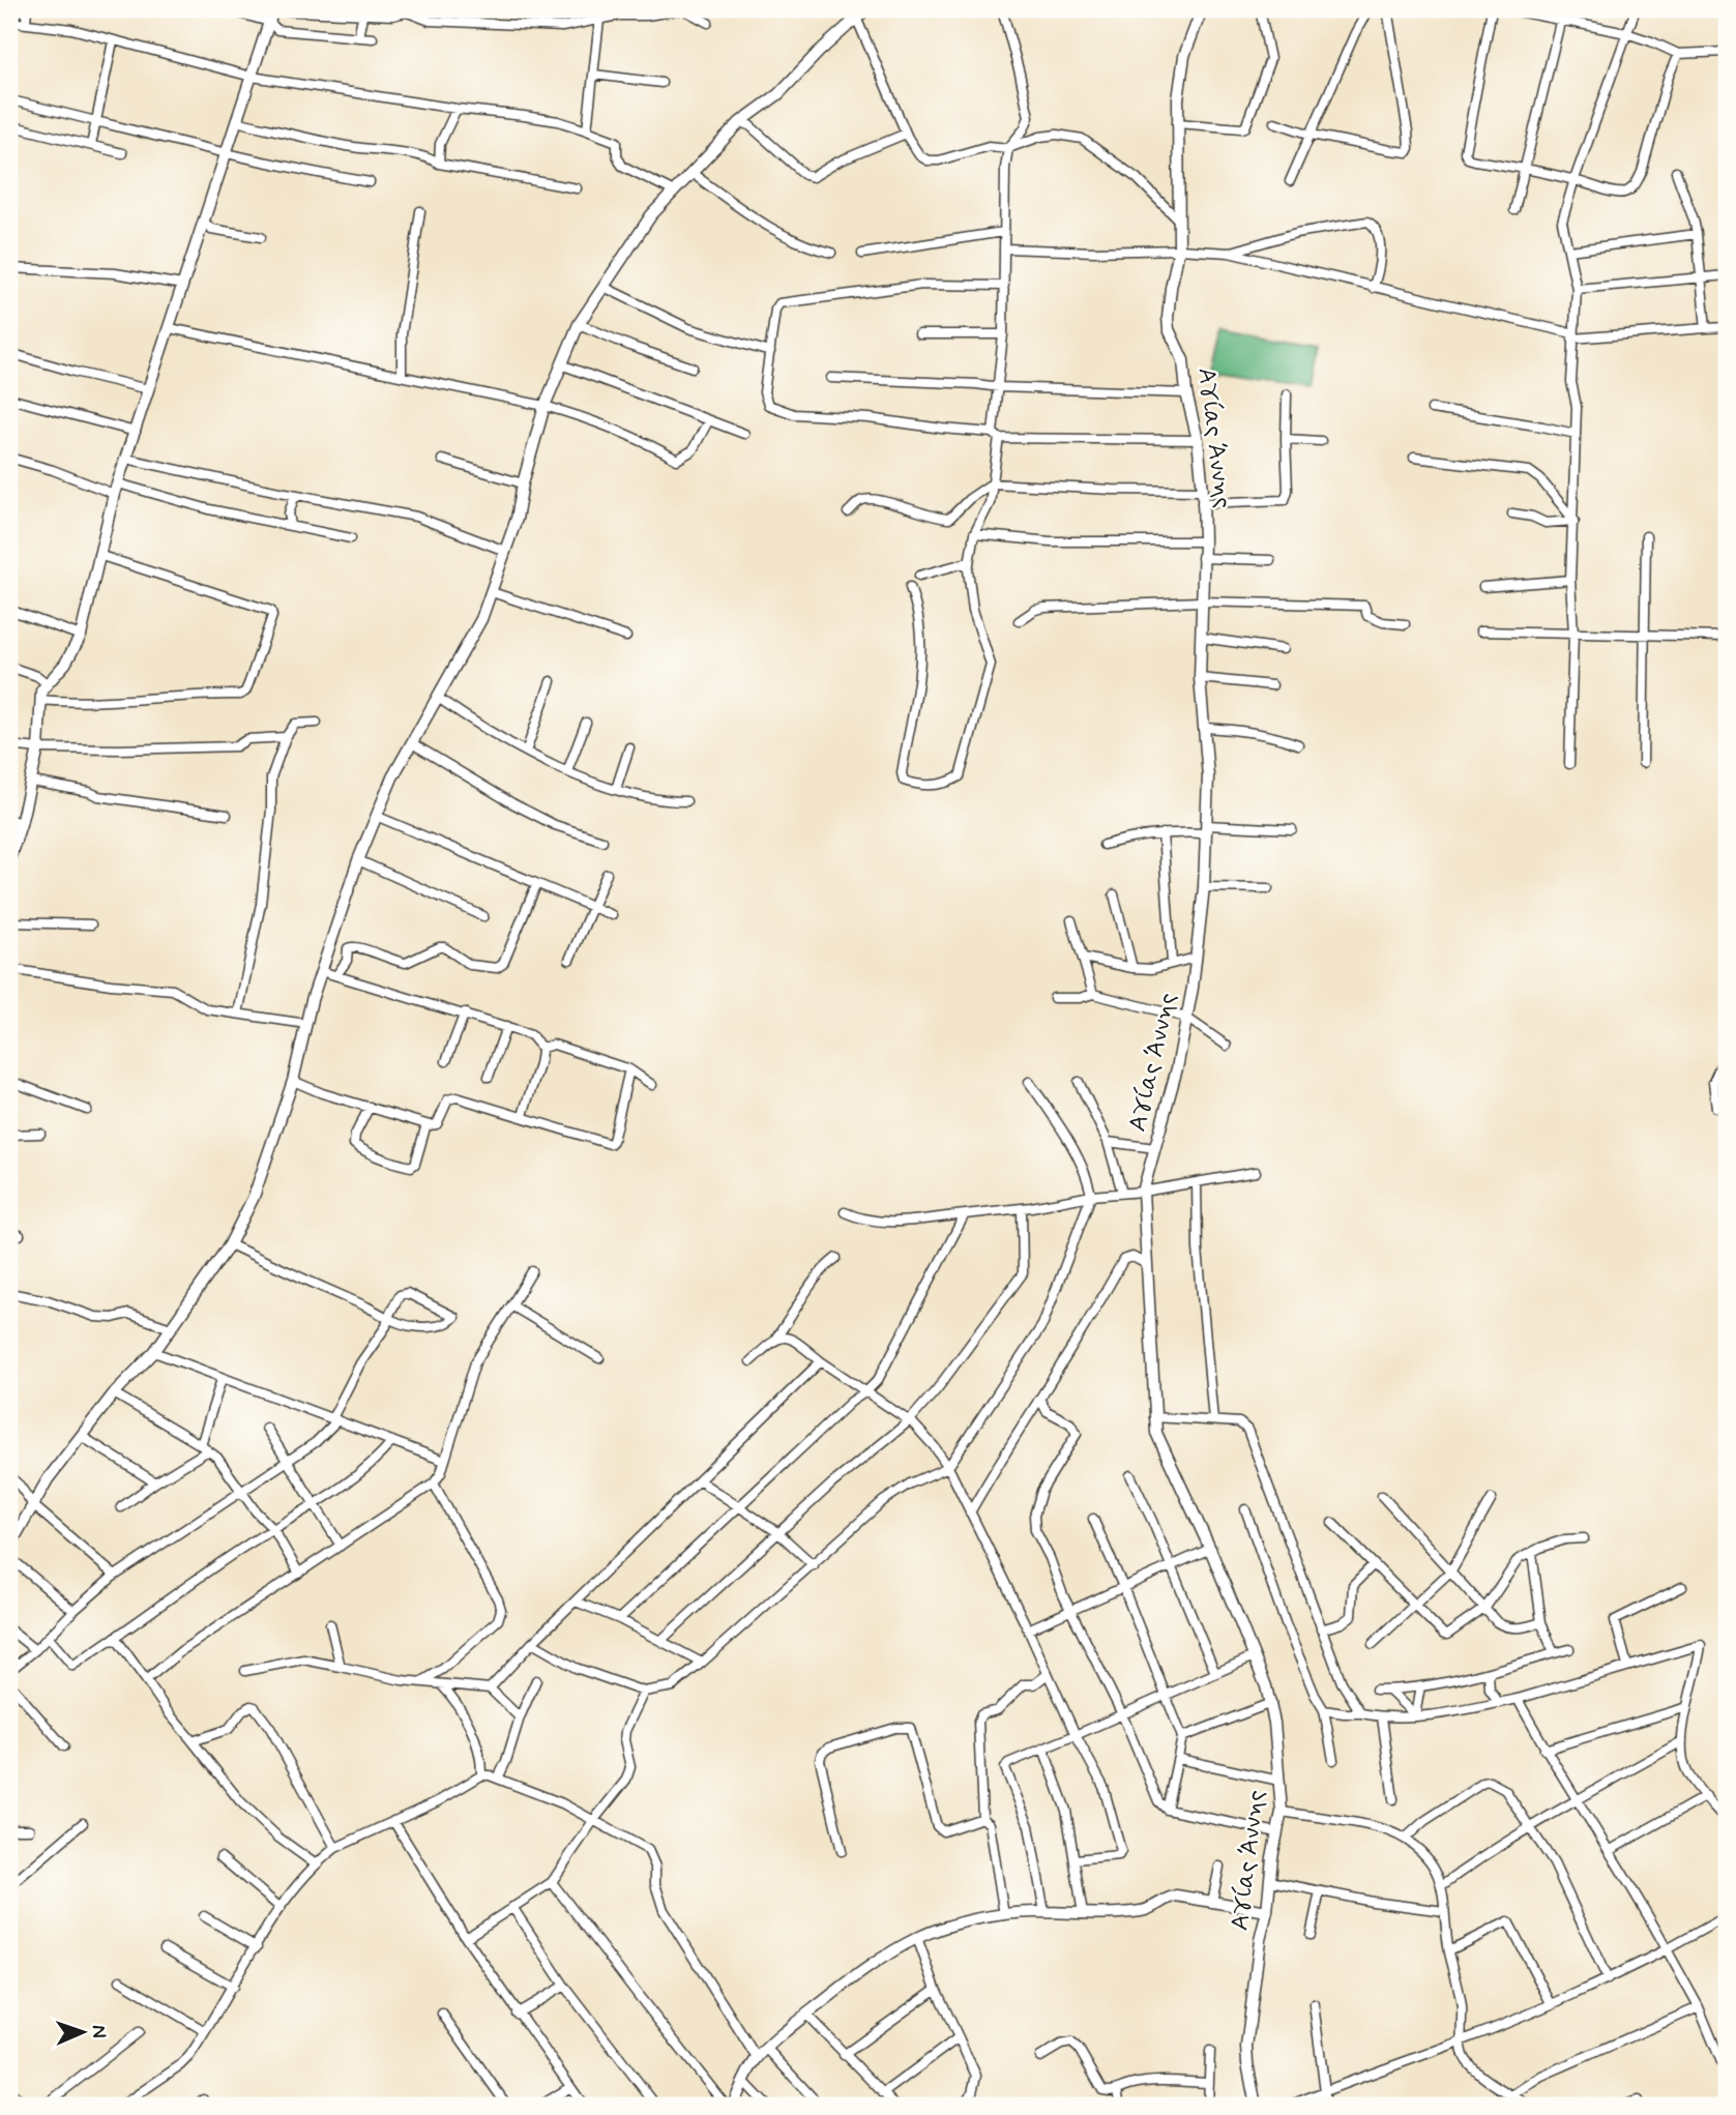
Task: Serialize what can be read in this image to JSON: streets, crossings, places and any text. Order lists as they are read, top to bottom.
{
  "streets": {
    "street": ["Αγίας Άννης"]
  },
  "north": "right"
}
